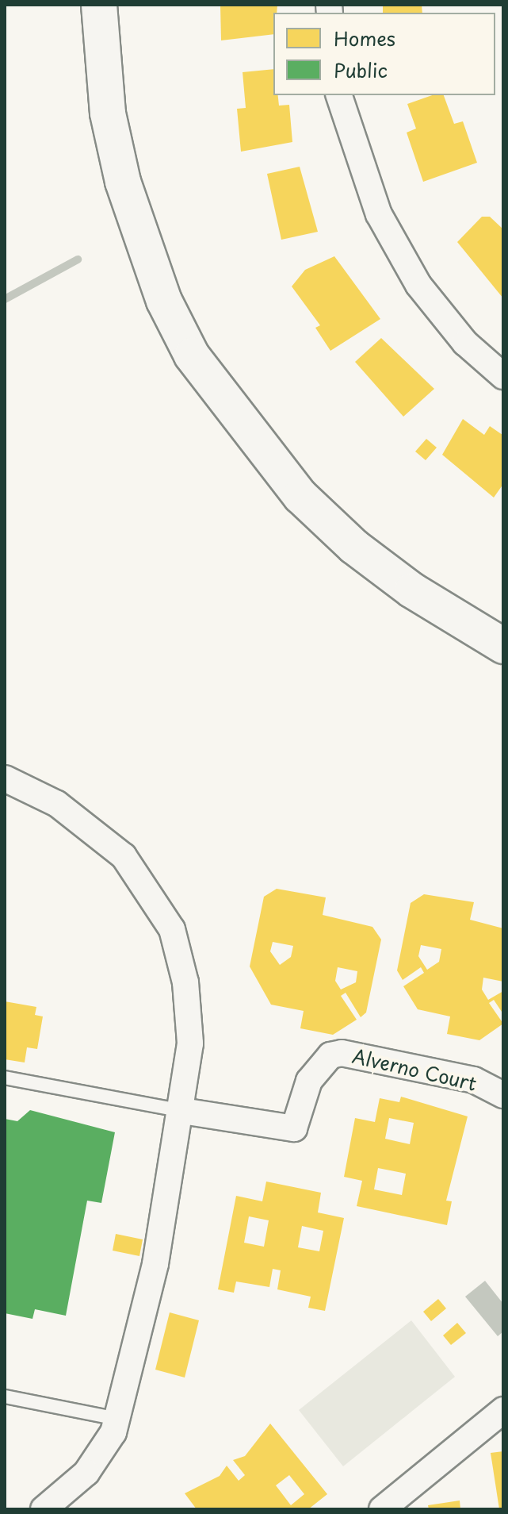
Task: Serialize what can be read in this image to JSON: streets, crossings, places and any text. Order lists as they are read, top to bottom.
{
  "streets": {
    "street": ["Alverno Court"]
  },
  "legend": ["Homes", "Public"]
}
